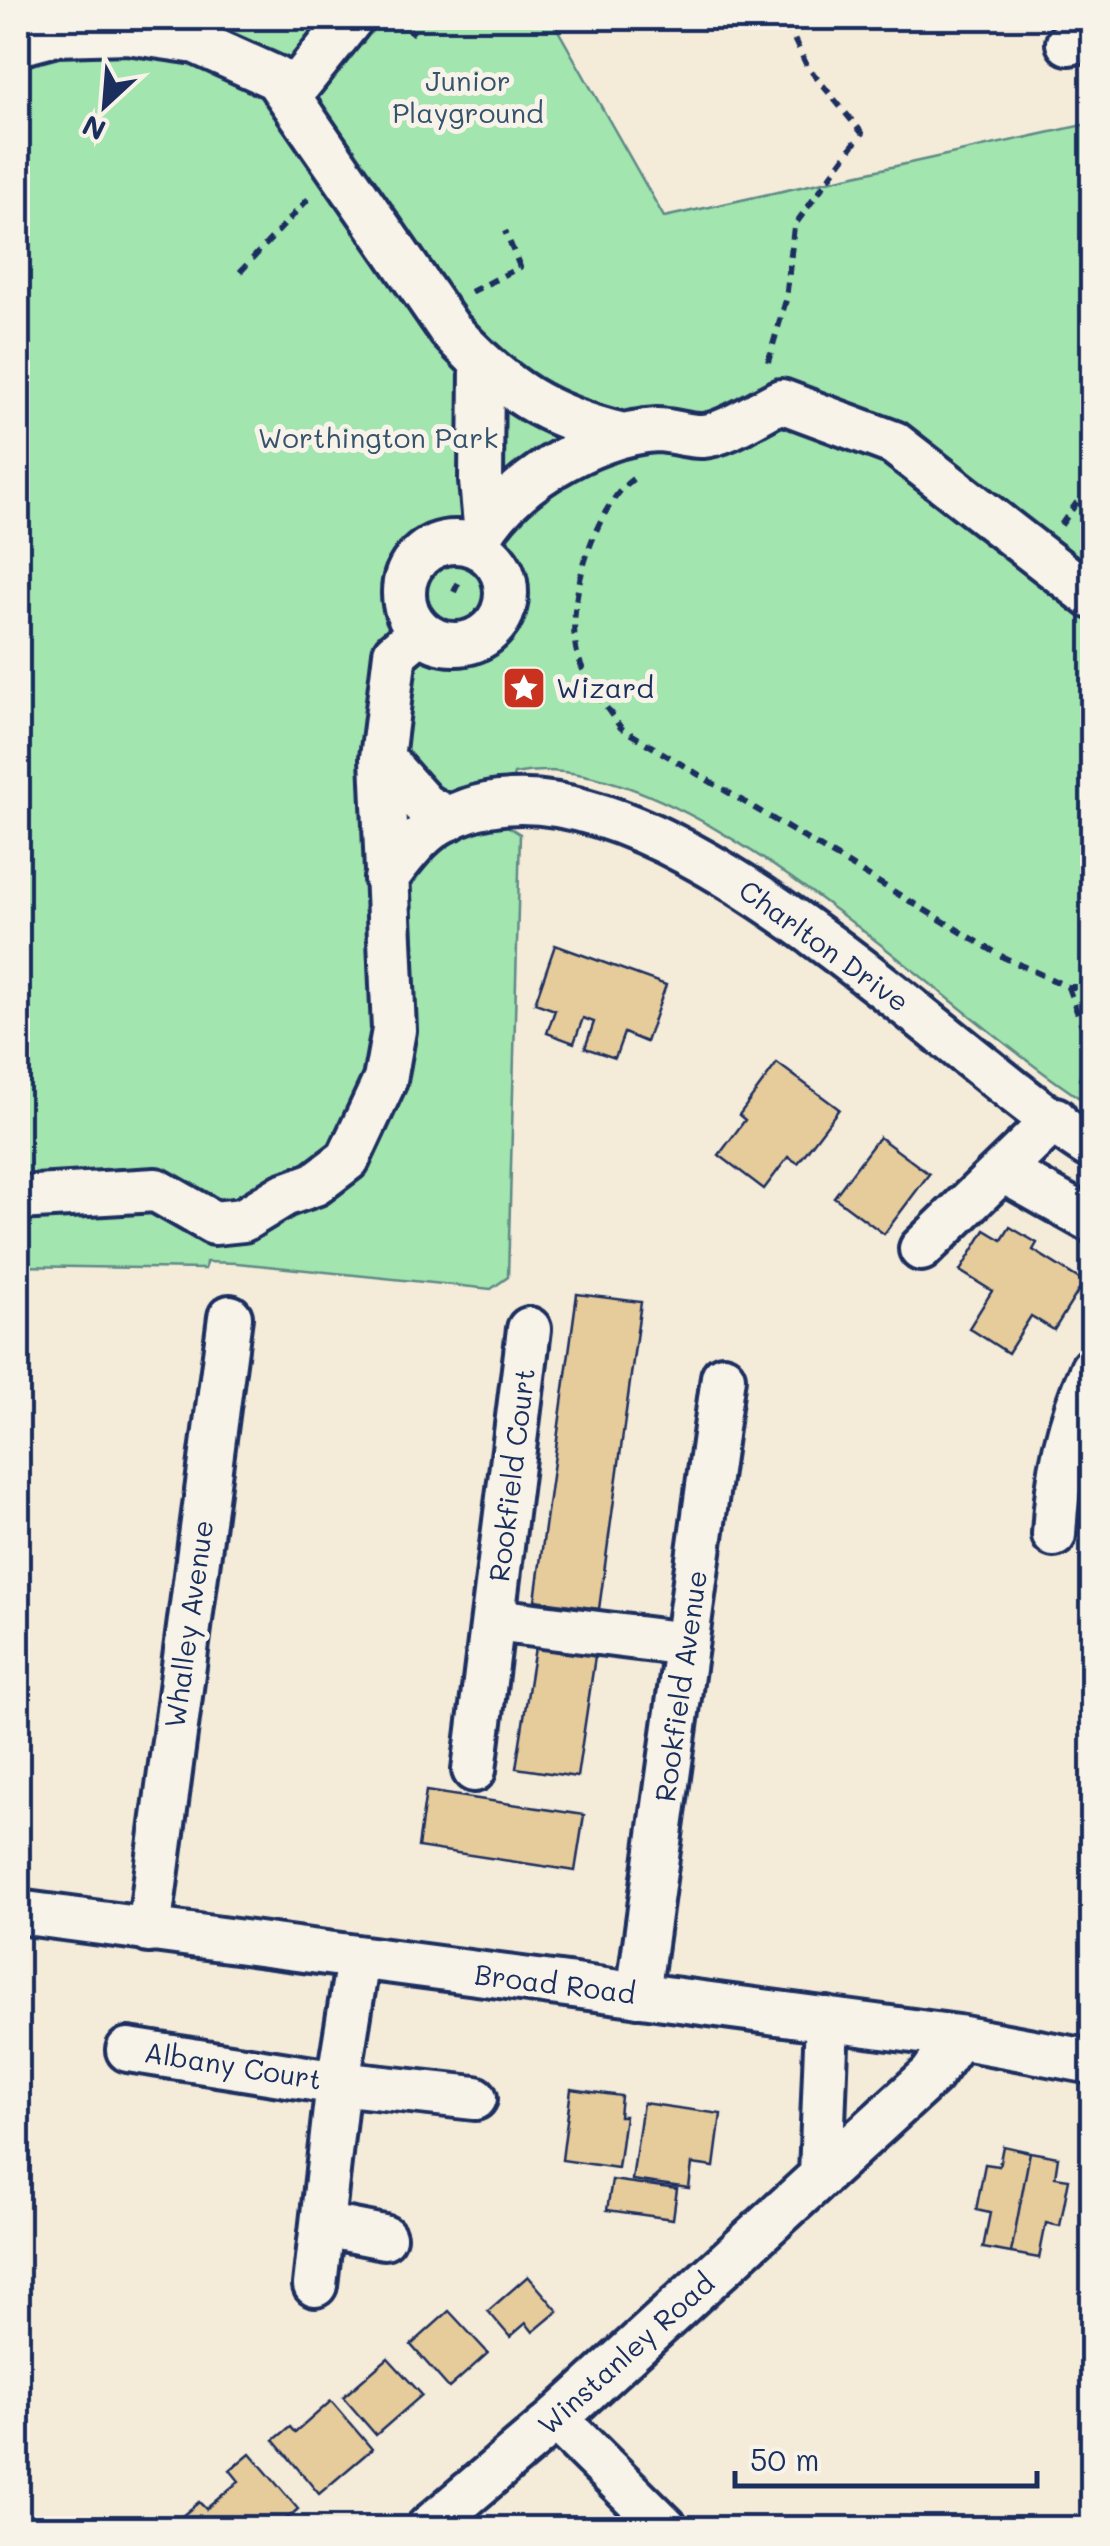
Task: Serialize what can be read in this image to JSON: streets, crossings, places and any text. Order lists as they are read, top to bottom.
{
  "streets": {
    "street": [
      "Charlton Drive",
      "Rookfield Court",
      "Whalley Avenue",
      "Rookfield Avenue",
      "Broad Road",
      "Albany Court",
      "Winstanley Road"
    ]
  },
  "crossings": [
    ["Rookfield Court", "Rookfield Avenue"],
    ["Whalley Avenue", "Broad Road"],
    ["Rookfield Avenue", "Broad Road"],
    ["Broad Road", "Albany Court"],
    ["Broad Road", "Winstanley Road"]
  ],
  "parks": ["Junior Playground", "Worthington Park"],
  "places": {
    "place": ["Wizard"]
  },
  "scale_bar": "50 m",
  "north": "bottom left"
}
